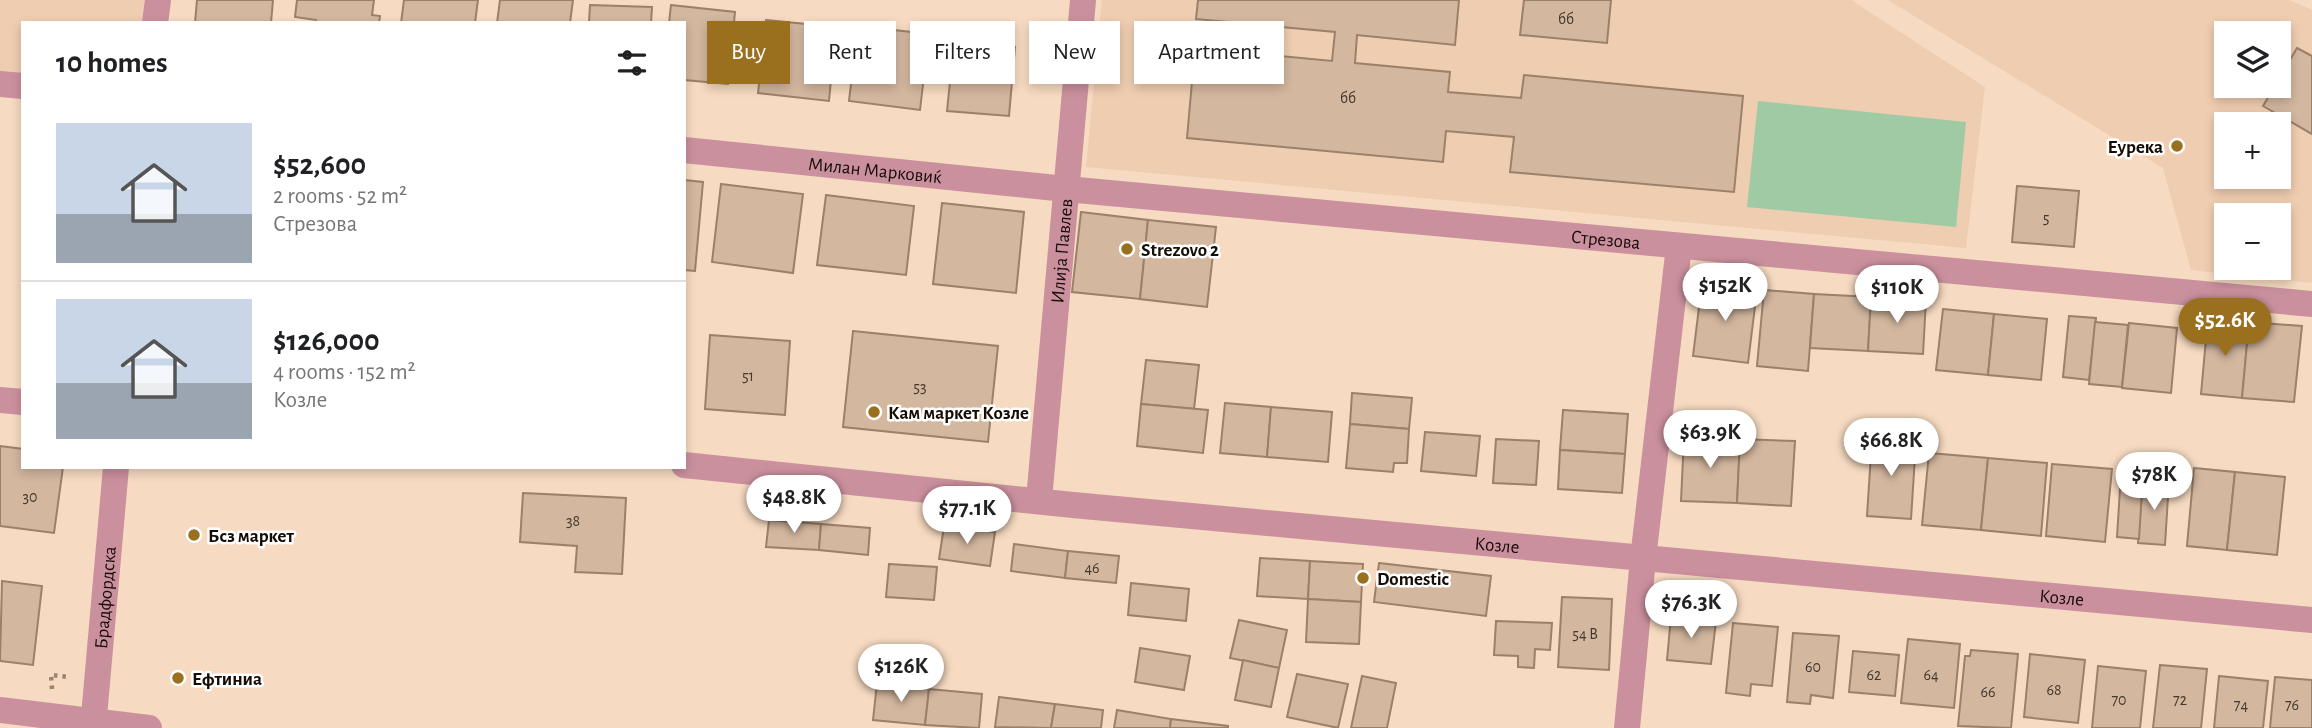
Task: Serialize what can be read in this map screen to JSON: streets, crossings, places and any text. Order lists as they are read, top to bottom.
{
  "streets": {
    "street": [
      "Милан Марковиќ",
      "Стрезова",
      "Илија Павлев",
      "Козле",
      "Брадфордска"
    ]
  },
  "crossings": [
    ["Милан Марковиќ", "Стрезова"],
    ["Милан Марковиќ", "Илија Павлев"],
    ["Стрезова", "Илија Павлев"],
    ["Илија Павлев", "Козле"]
  ],
  "places": [
    "Еурека",
    "Strezovo 2",
    "Кам маркет Козле",
    "Бсз маркет",
    "Domestic",
    "Ефтиниа"
  ],
  "house_numbers": [
    "бб",
    "бб",
    "5",
    "51",
    "53",
    "30",
    "38",
    "46",
    "54 B",
    "60",
    "62",
    "64",
    "68",
    "66",
    "70",
    "72",
    "74",
    "76"
  ],
  "page": {
    "map_buttons": ["+", "−"],
    "chip": [
      "Buy",
      "Rent",
      "Filters",
      "New",
      "Apartment"
    ],
    "heading": "10 homes",
    "list": [
      {
        "name": "$52,600",
        "note": "2 rooms · 52 m² · Стрезова"
      },
      {
        "name": "$126,000",
        "note": "4 rooms · 152 m² · Козле"
      }
    ],
    "price": [
      "$152K",
      "$110K",
      "$52.6K",
      "$63.9K",
      "$66.8K",
      "$78K",
      "$48.8K",
      "$77.1K",
      "$76.3K",
      "$126K"
    ]
  }
}
